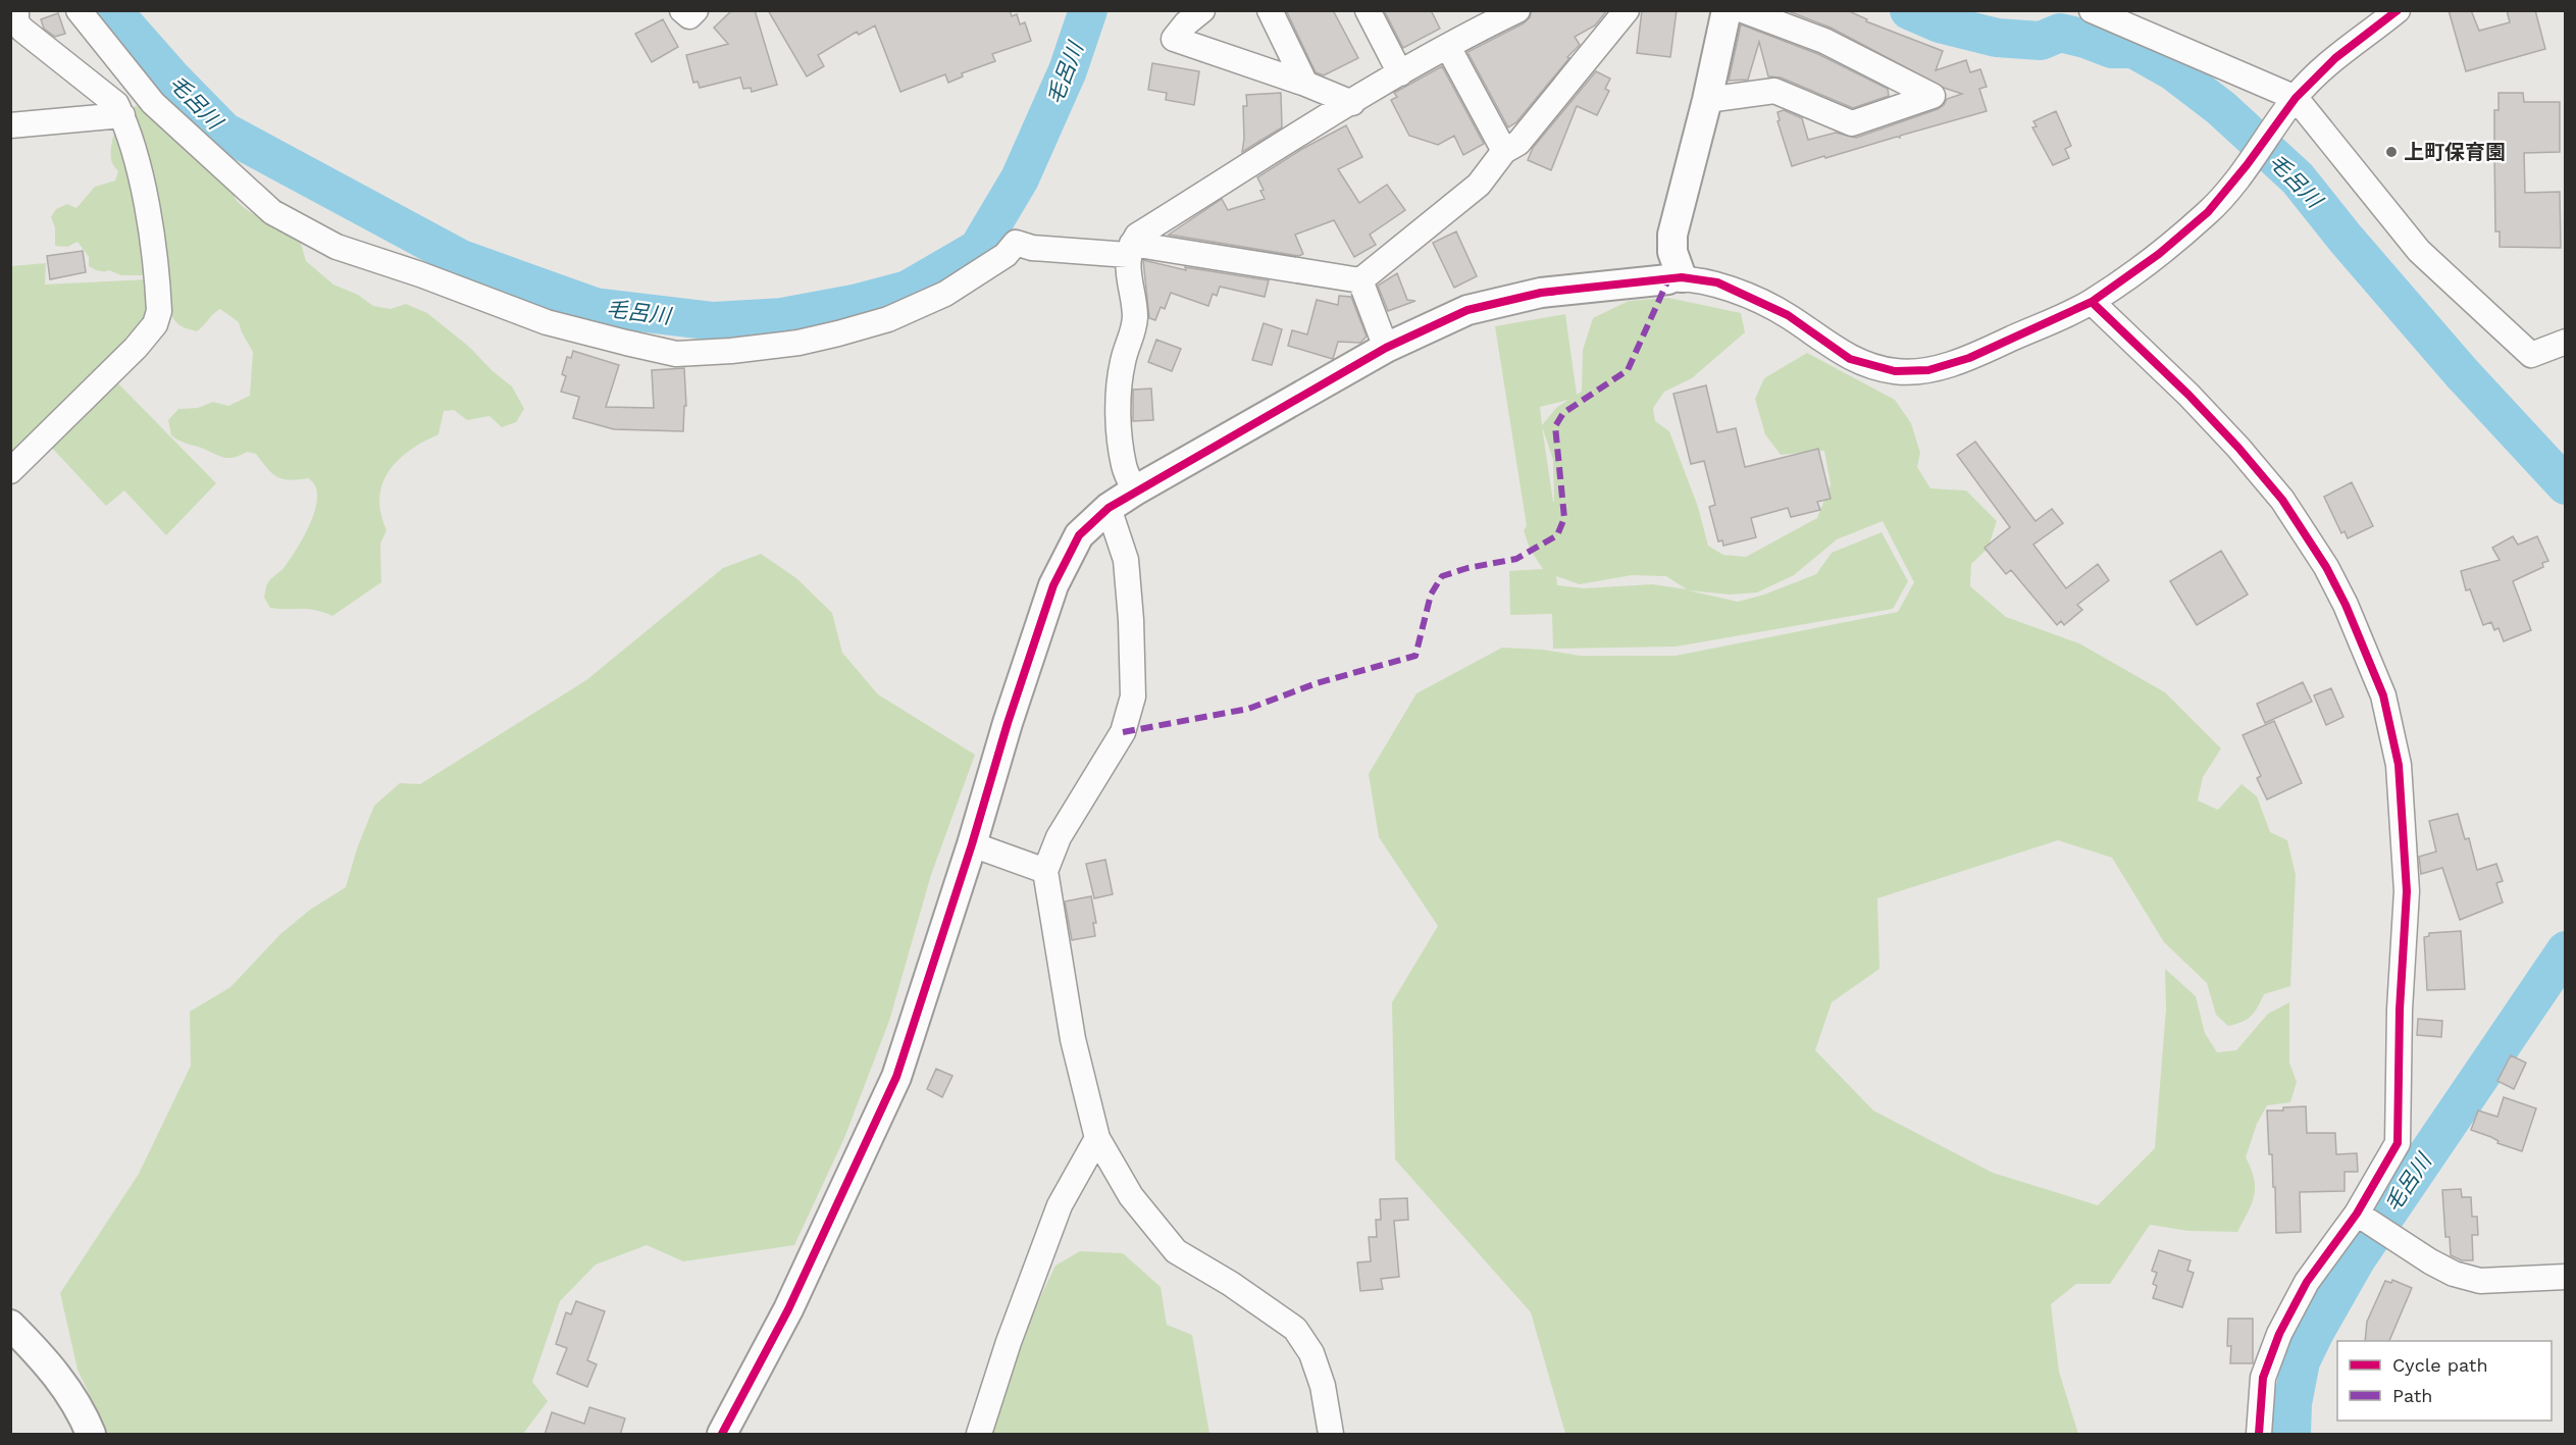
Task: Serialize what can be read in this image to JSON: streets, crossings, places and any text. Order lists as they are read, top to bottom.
{
  "water": ["毛呂川"],
  "places": ["上町保育園"],
  "legend": ["Cycle path", "Path"]
}
